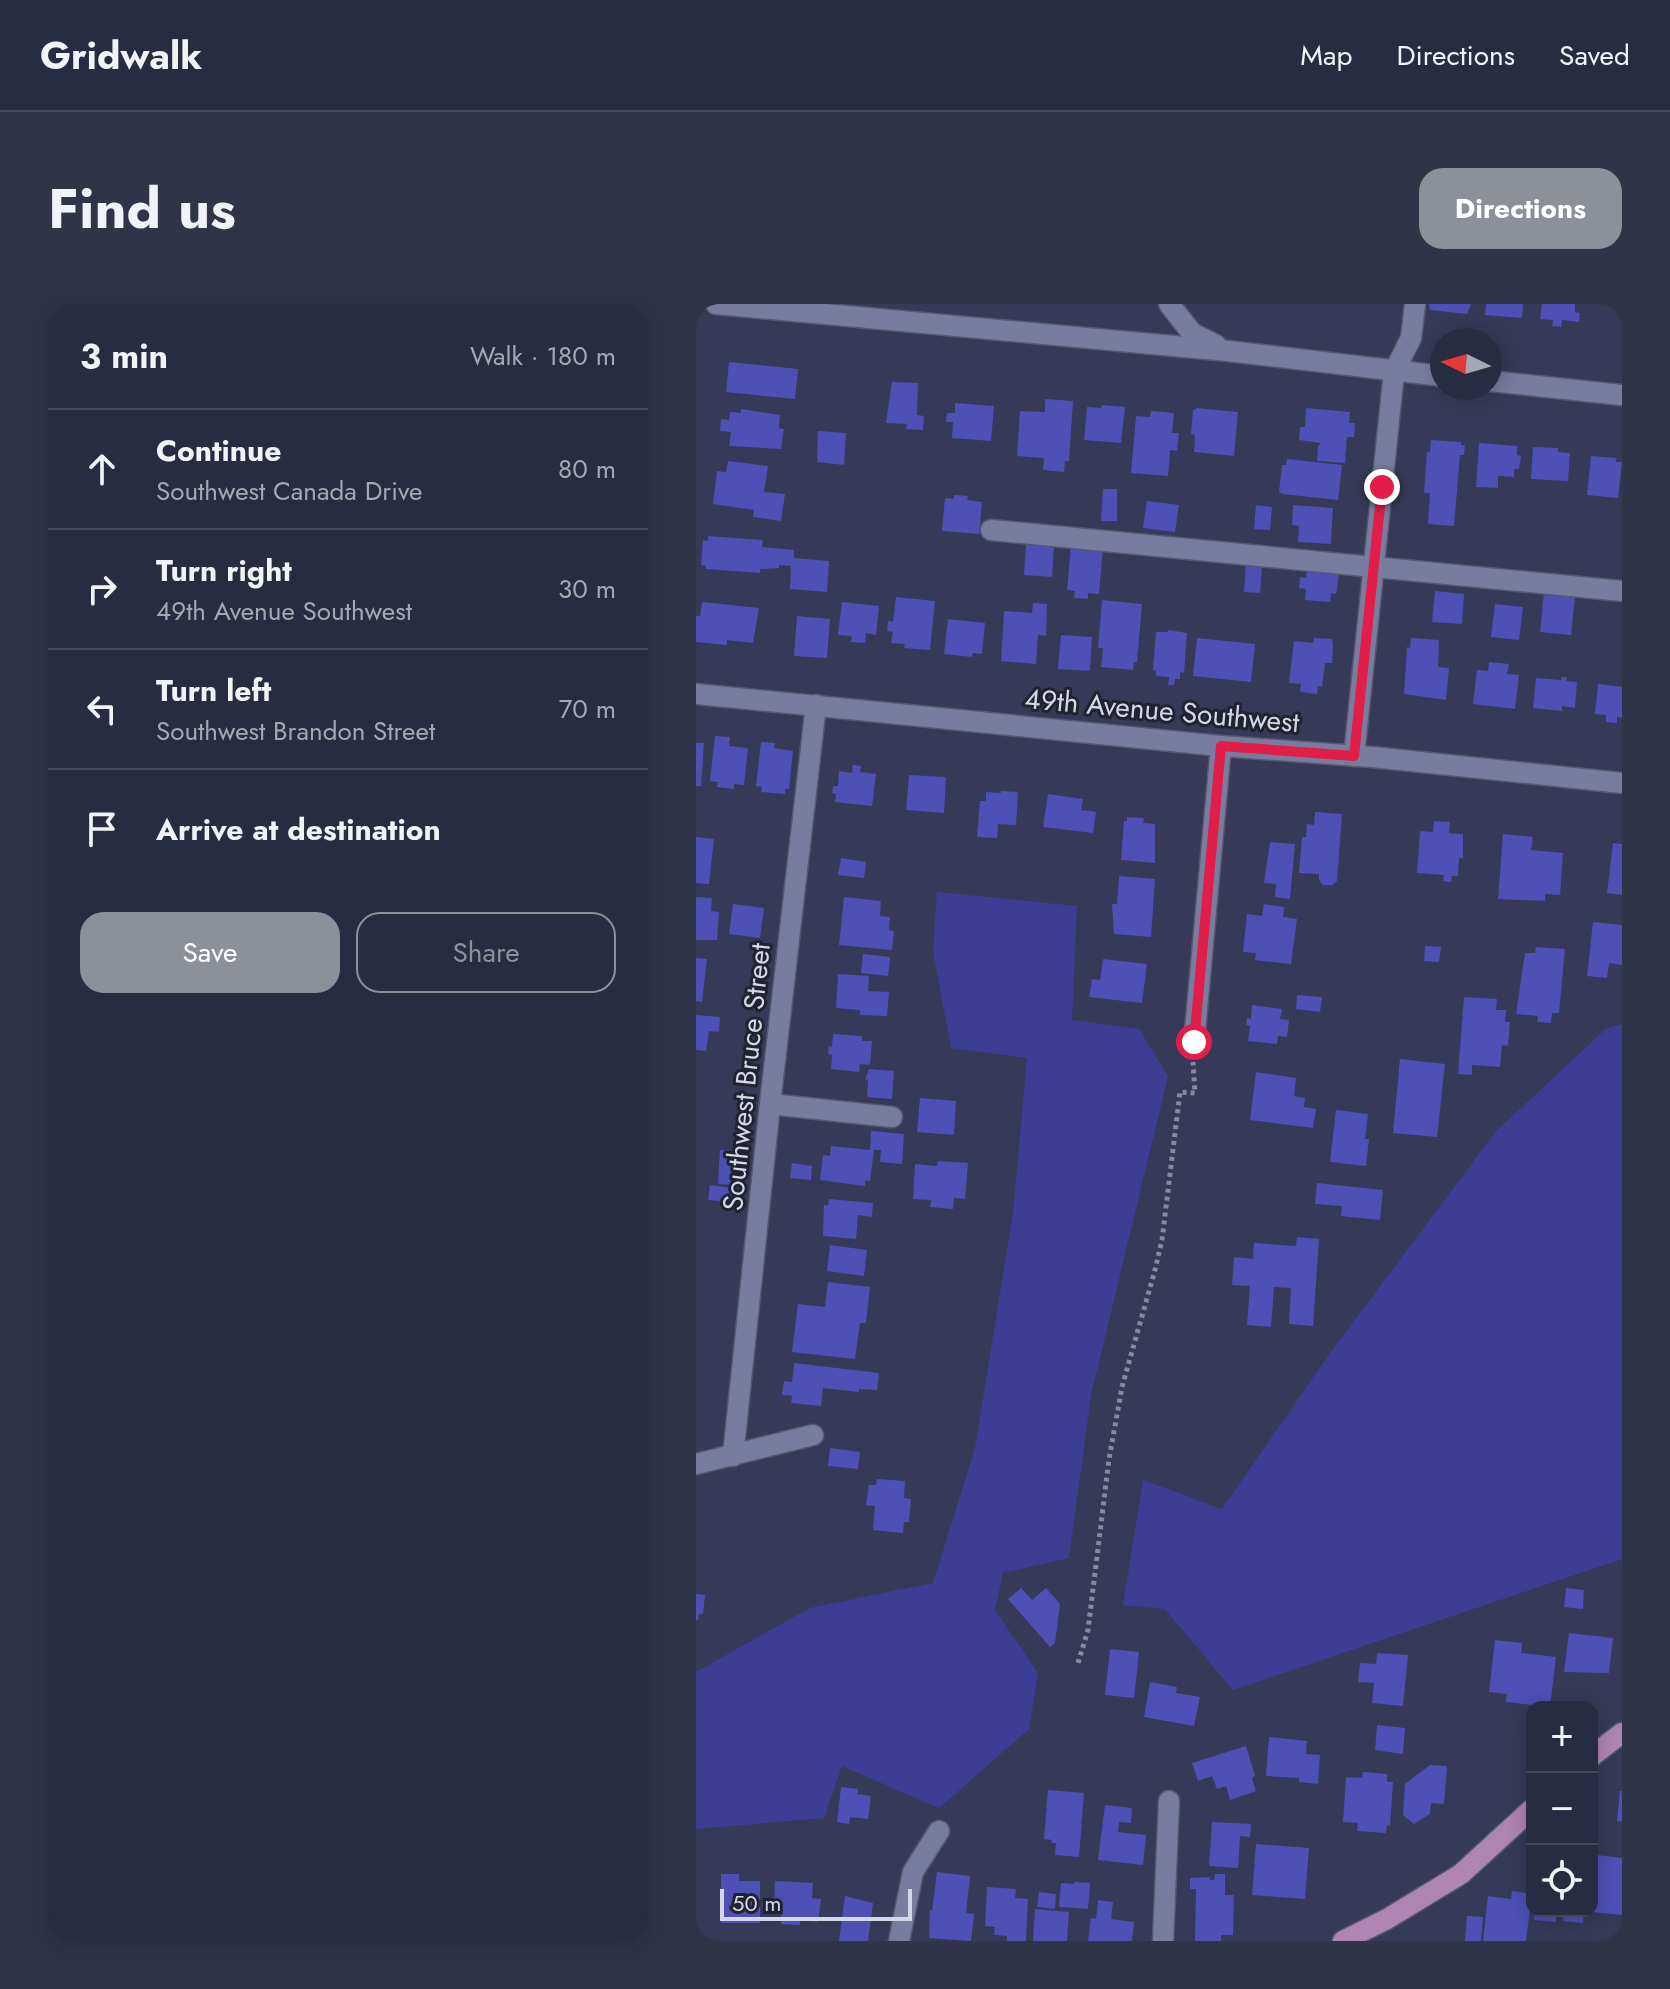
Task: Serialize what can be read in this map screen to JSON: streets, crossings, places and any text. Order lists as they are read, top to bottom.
{
  "streets": {
    "street": ["49th Avenue Southwest", "Southwest Bruce Street"]
  },
  "crossings": [
    ["49th Avenue Southwest", "Southwest Bruce Street"]
  ],
  "scale_bar": "50 m",
  "north": "left",
  "page": {
    "header": "Gridwalk",
    "nav": ["Map", "Directions", "Saved"],
    "title": "Find us",
    "buttons": [
      "Directions",
      ["Save", "Share"]
    ],
    "heading": ["3 min", "Walk · 180 m"],
    "list": [
      ["Continue", "Southwest Canada Drive", "80 m"],
      ["Turn right", "49th Avenue Southwest", "30 m"],
      ["Turn left", "Southwest Brandon Street", "70 m"],
      "Arrive at destination"
    ],
    "map_buttons": ["+", "−"],
    "scale": "50 m"
  }
}
